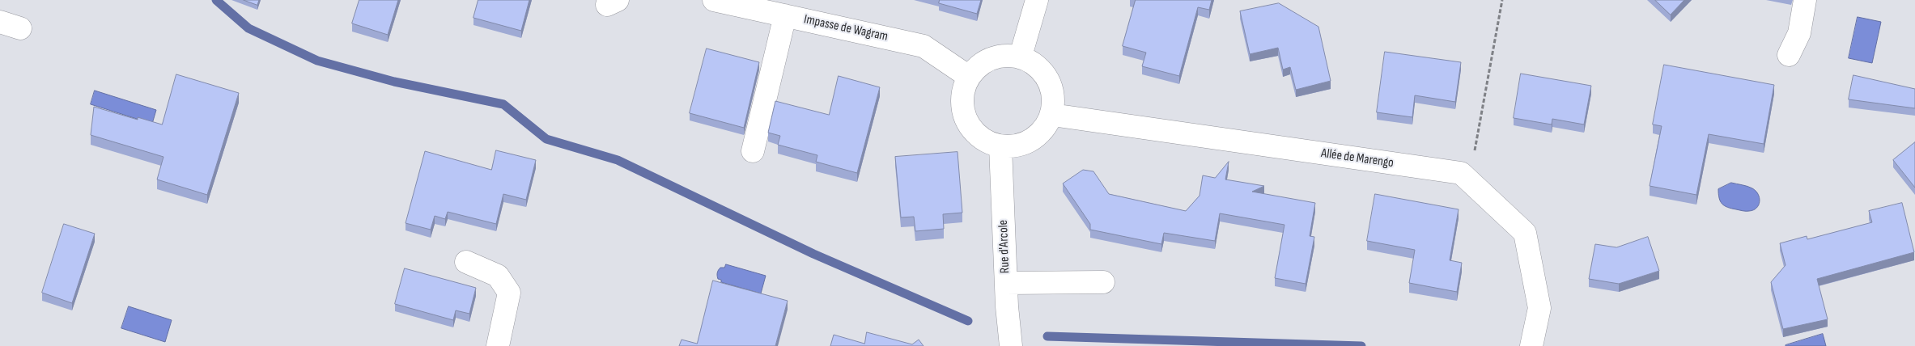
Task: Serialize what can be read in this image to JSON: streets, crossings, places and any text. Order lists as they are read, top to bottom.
{
  "streets": {
    "street": ["Impasse de Wagram", "Allée de Marengo", "Rue d'Arcole"]
  },
  "crossings": [
    ["Impasse de Wagram", "Allée de Marengo"],
    ["Impasse de Wagram", "Rue d'Arcole"],
    ["Allée de Marengo", "Rue d'Arcole"]
  ]
}
